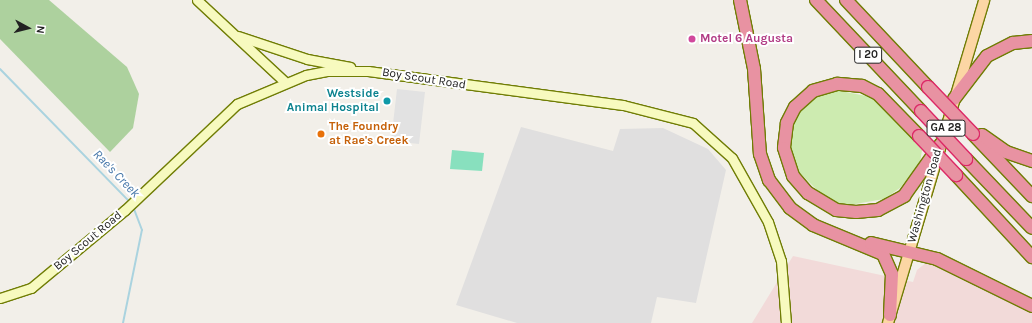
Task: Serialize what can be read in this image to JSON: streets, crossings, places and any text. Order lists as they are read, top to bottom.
{
  "streets": {
    "highway": ["I 20"],
    "main road": ["GA 28", "Washington Road"],
    "street": ["Boy Scout Road"]
  },
  "water": ["Rae's Creek"],
  "places": ["Motel 6 Augusta", "Westside Animal Hospital", "The Foundry at Rae's Creek"],
  "north": "right"
}
